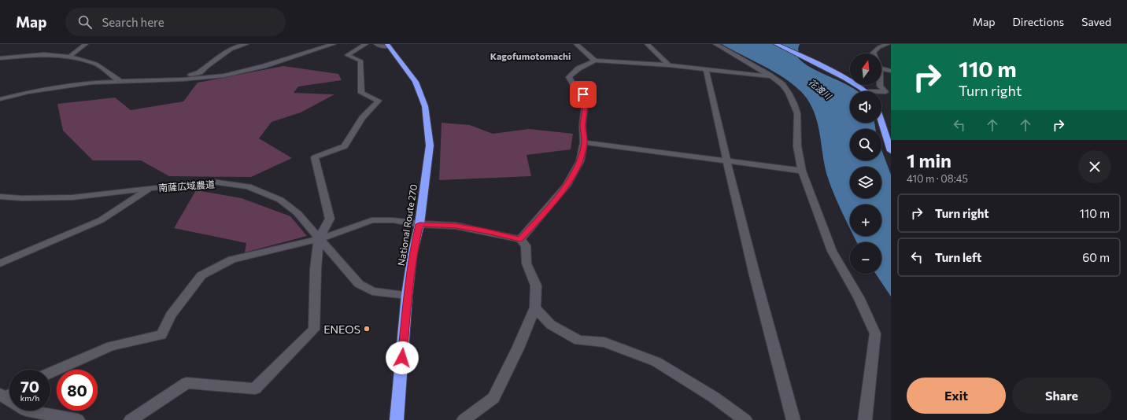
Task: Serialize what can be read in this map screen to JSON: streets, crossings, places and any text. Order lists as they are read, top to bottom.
{
  "streets": {
    "highway": ["National Route 270"],
    "street": ["南薩広域農道"]
  },
  "crossings": [
    ["南薩広域農道", "National Route 270"]
  ],
  "districts": ["Kagofumotomachi"],
  "water": ["花渡川"],
  "places": ["ENEOS"],
  "north": "top",
  "page": {
    "header": "Map",
    "search": "Search here",
    "nav": ["Map", "Directions", "Saved"],
    "turn": ["110 m", "Turn right"],
    "map_buttons": ["+", "−"],
    "heading": ["1 min", "410 m · 08:45"],
    "list": [
      {
        "name": "Turn right",
        "value": "110 m"
      },
      {
        "name": "Turn left",
        "value": "60 m"
      }
    ],
    "speed": "70 km/h",
    "limit": "80",
    "buttons": ["Exit", "Share"]
  }
}
